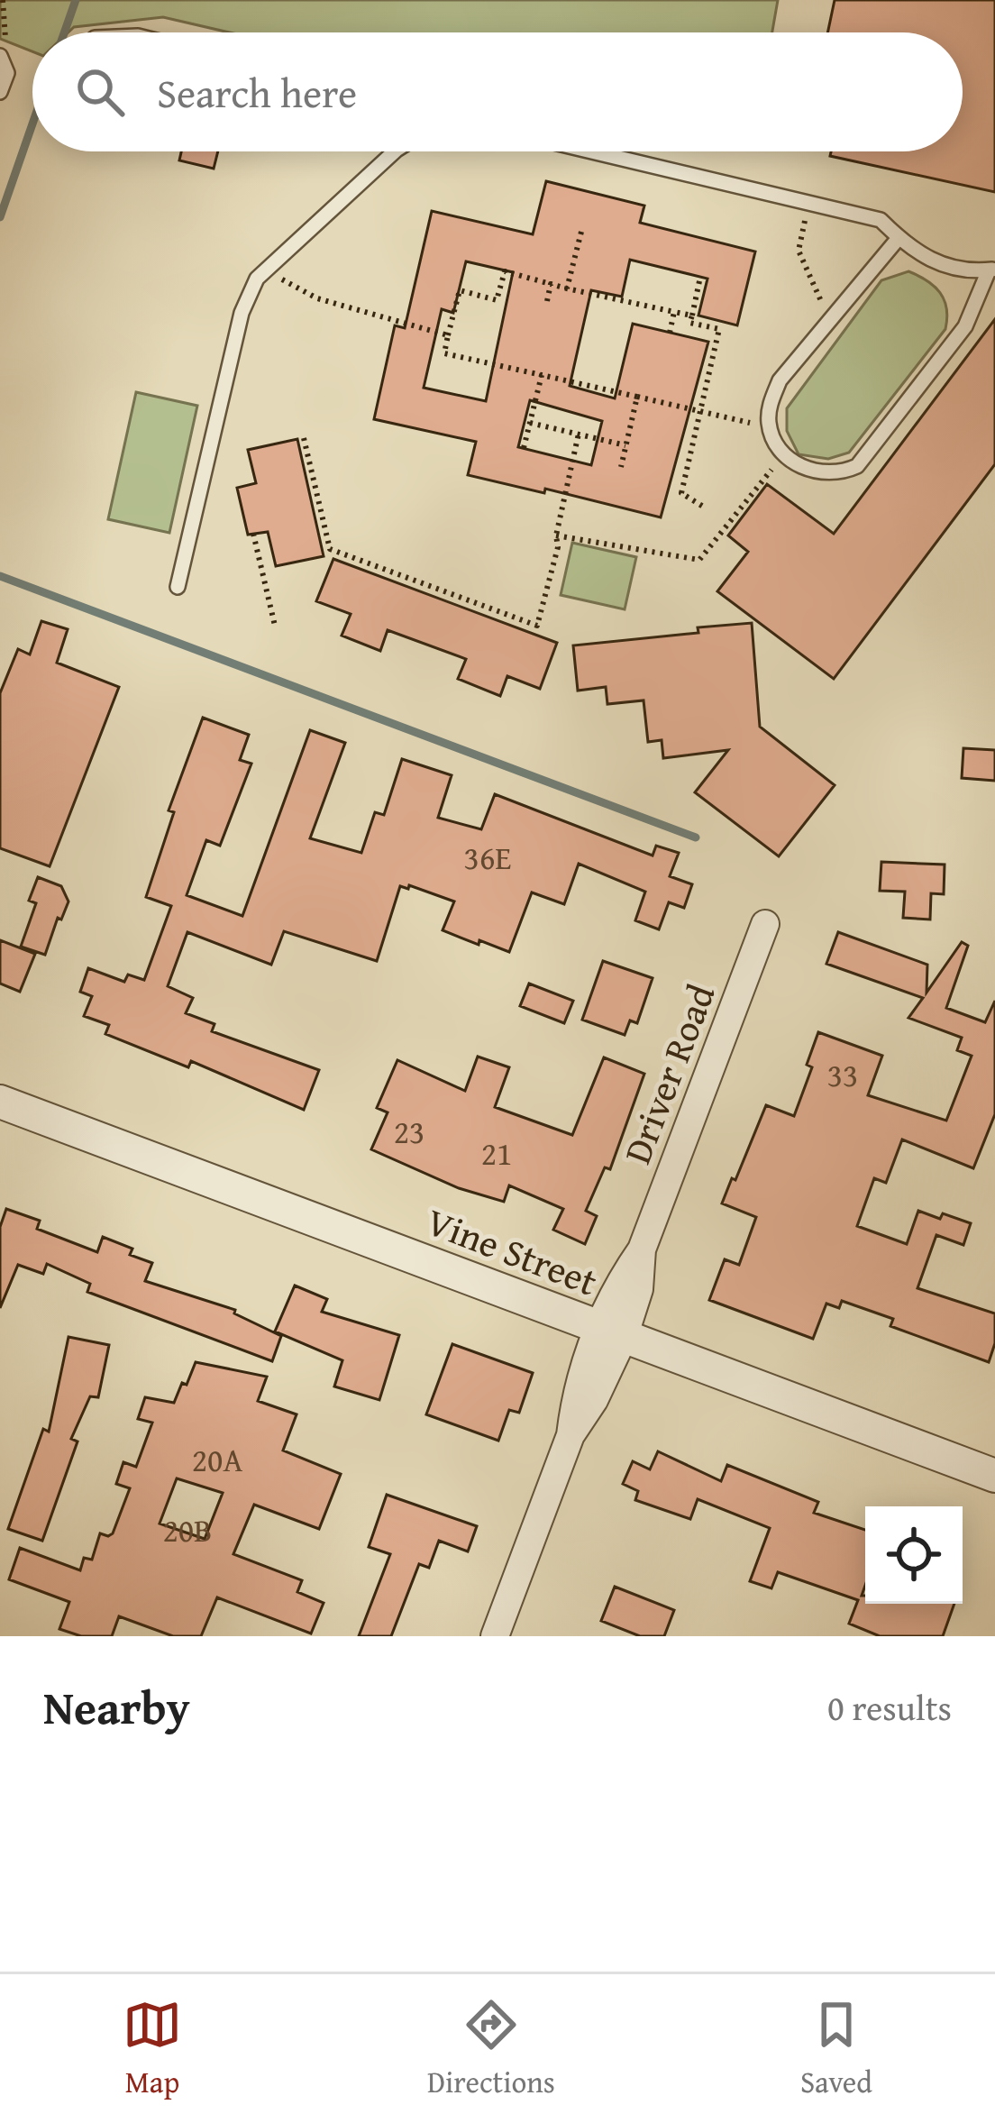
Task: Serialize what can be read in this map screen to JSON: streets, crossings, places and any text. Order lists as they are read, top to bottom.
{
  "streets": {
    "street": ["Driver Road", "Vine Street"]
  },
  "crossings": [
    ["Driver Road", "Vine Street"]
  ],
  "house_numbers": [
    "36E",
    "33",
    "23",
    "21",
    "20A",
    "20B"
  ],
  "page": {
    "search": "Search here",
    "heading": ["Nearby", "0 results"],
    "nav": ["Map", "Directions", "Saved"]
  }
}
